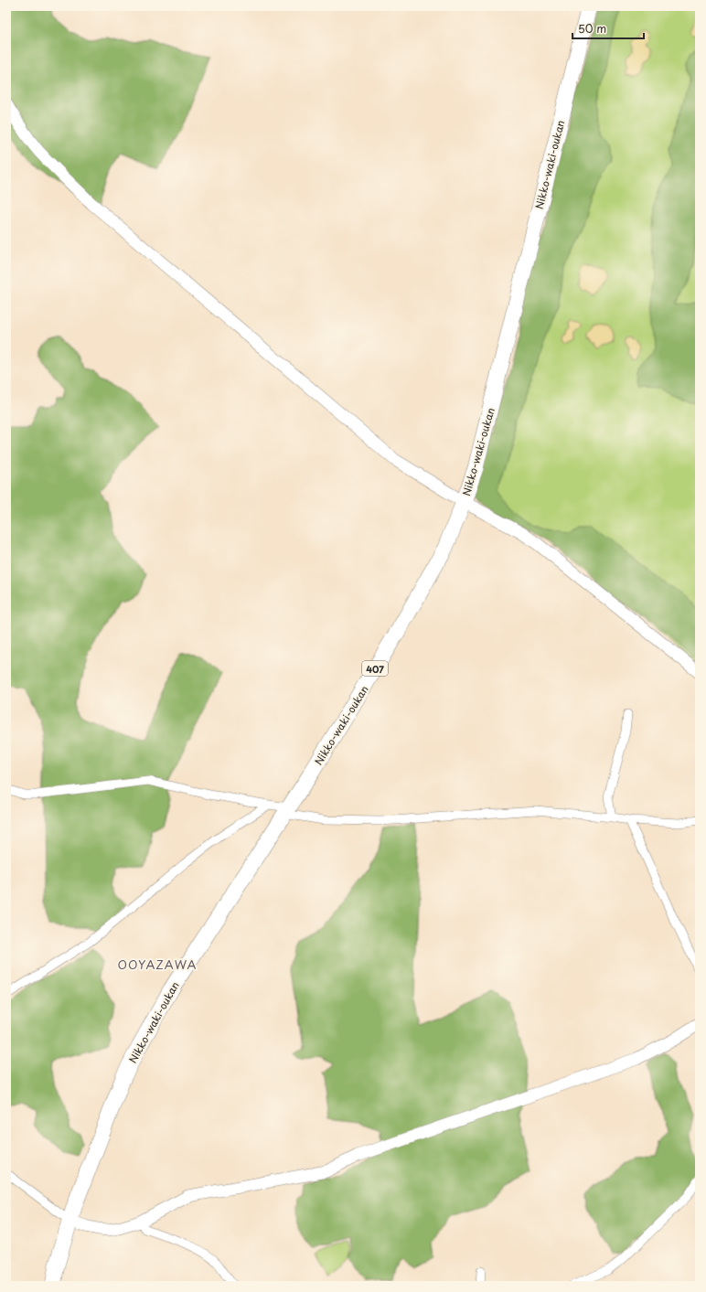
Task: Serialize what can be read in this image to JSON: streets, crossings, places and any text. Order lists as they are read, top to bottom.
{
  "streets": {
    "highway": ["Nikko-waki-oukan", "407"]
  },
  "districts": ["OOYAZAWA"],
  "scale_bar": "50 m"
}
